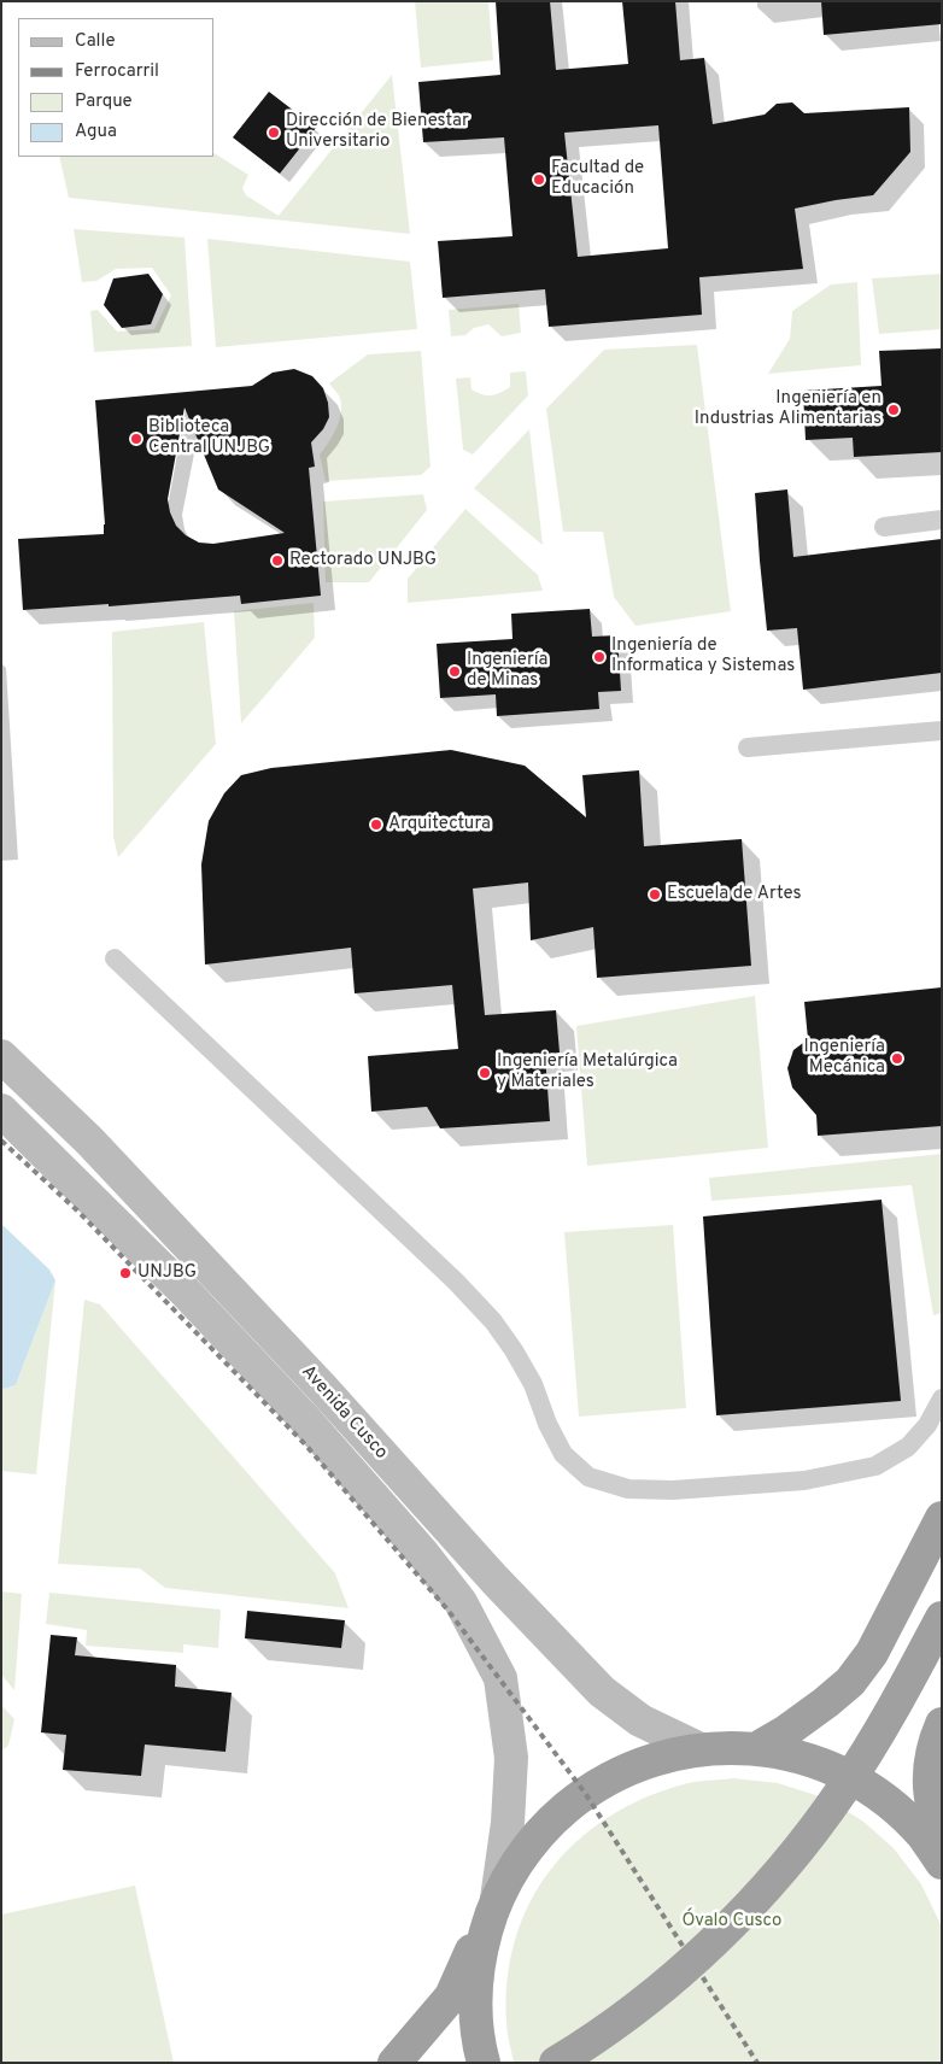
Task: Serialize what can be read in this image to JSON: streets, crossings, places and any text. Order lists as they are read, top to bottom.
{
  "streets": {
    "main road": ["Avenida Cusco"]
  },
  "parks": ["Óvalo Cusco"],
  "places": [
    "Dirección de Bienestar Universitario",
    "Facultad de Educación",
    "Ingeniería en Industrias Alimentarias",
    "Biblioteca Central UNJBG",
    "Rectorado UNJBG",
    "Ingeniería de Informatica y Sistemas",
    "Ingeniería de Minas",
    "Arquitectura",
    "Escuela de Artes",
    "Ingeniería Mecánica",
    "Ingeniería Metalúrgica y Materiales",
    "UNJBG"
  ],
  "legend": [
    "Calle",
    "Ferrocarril",
    "Parque",
    "Agua"
  ]
}
